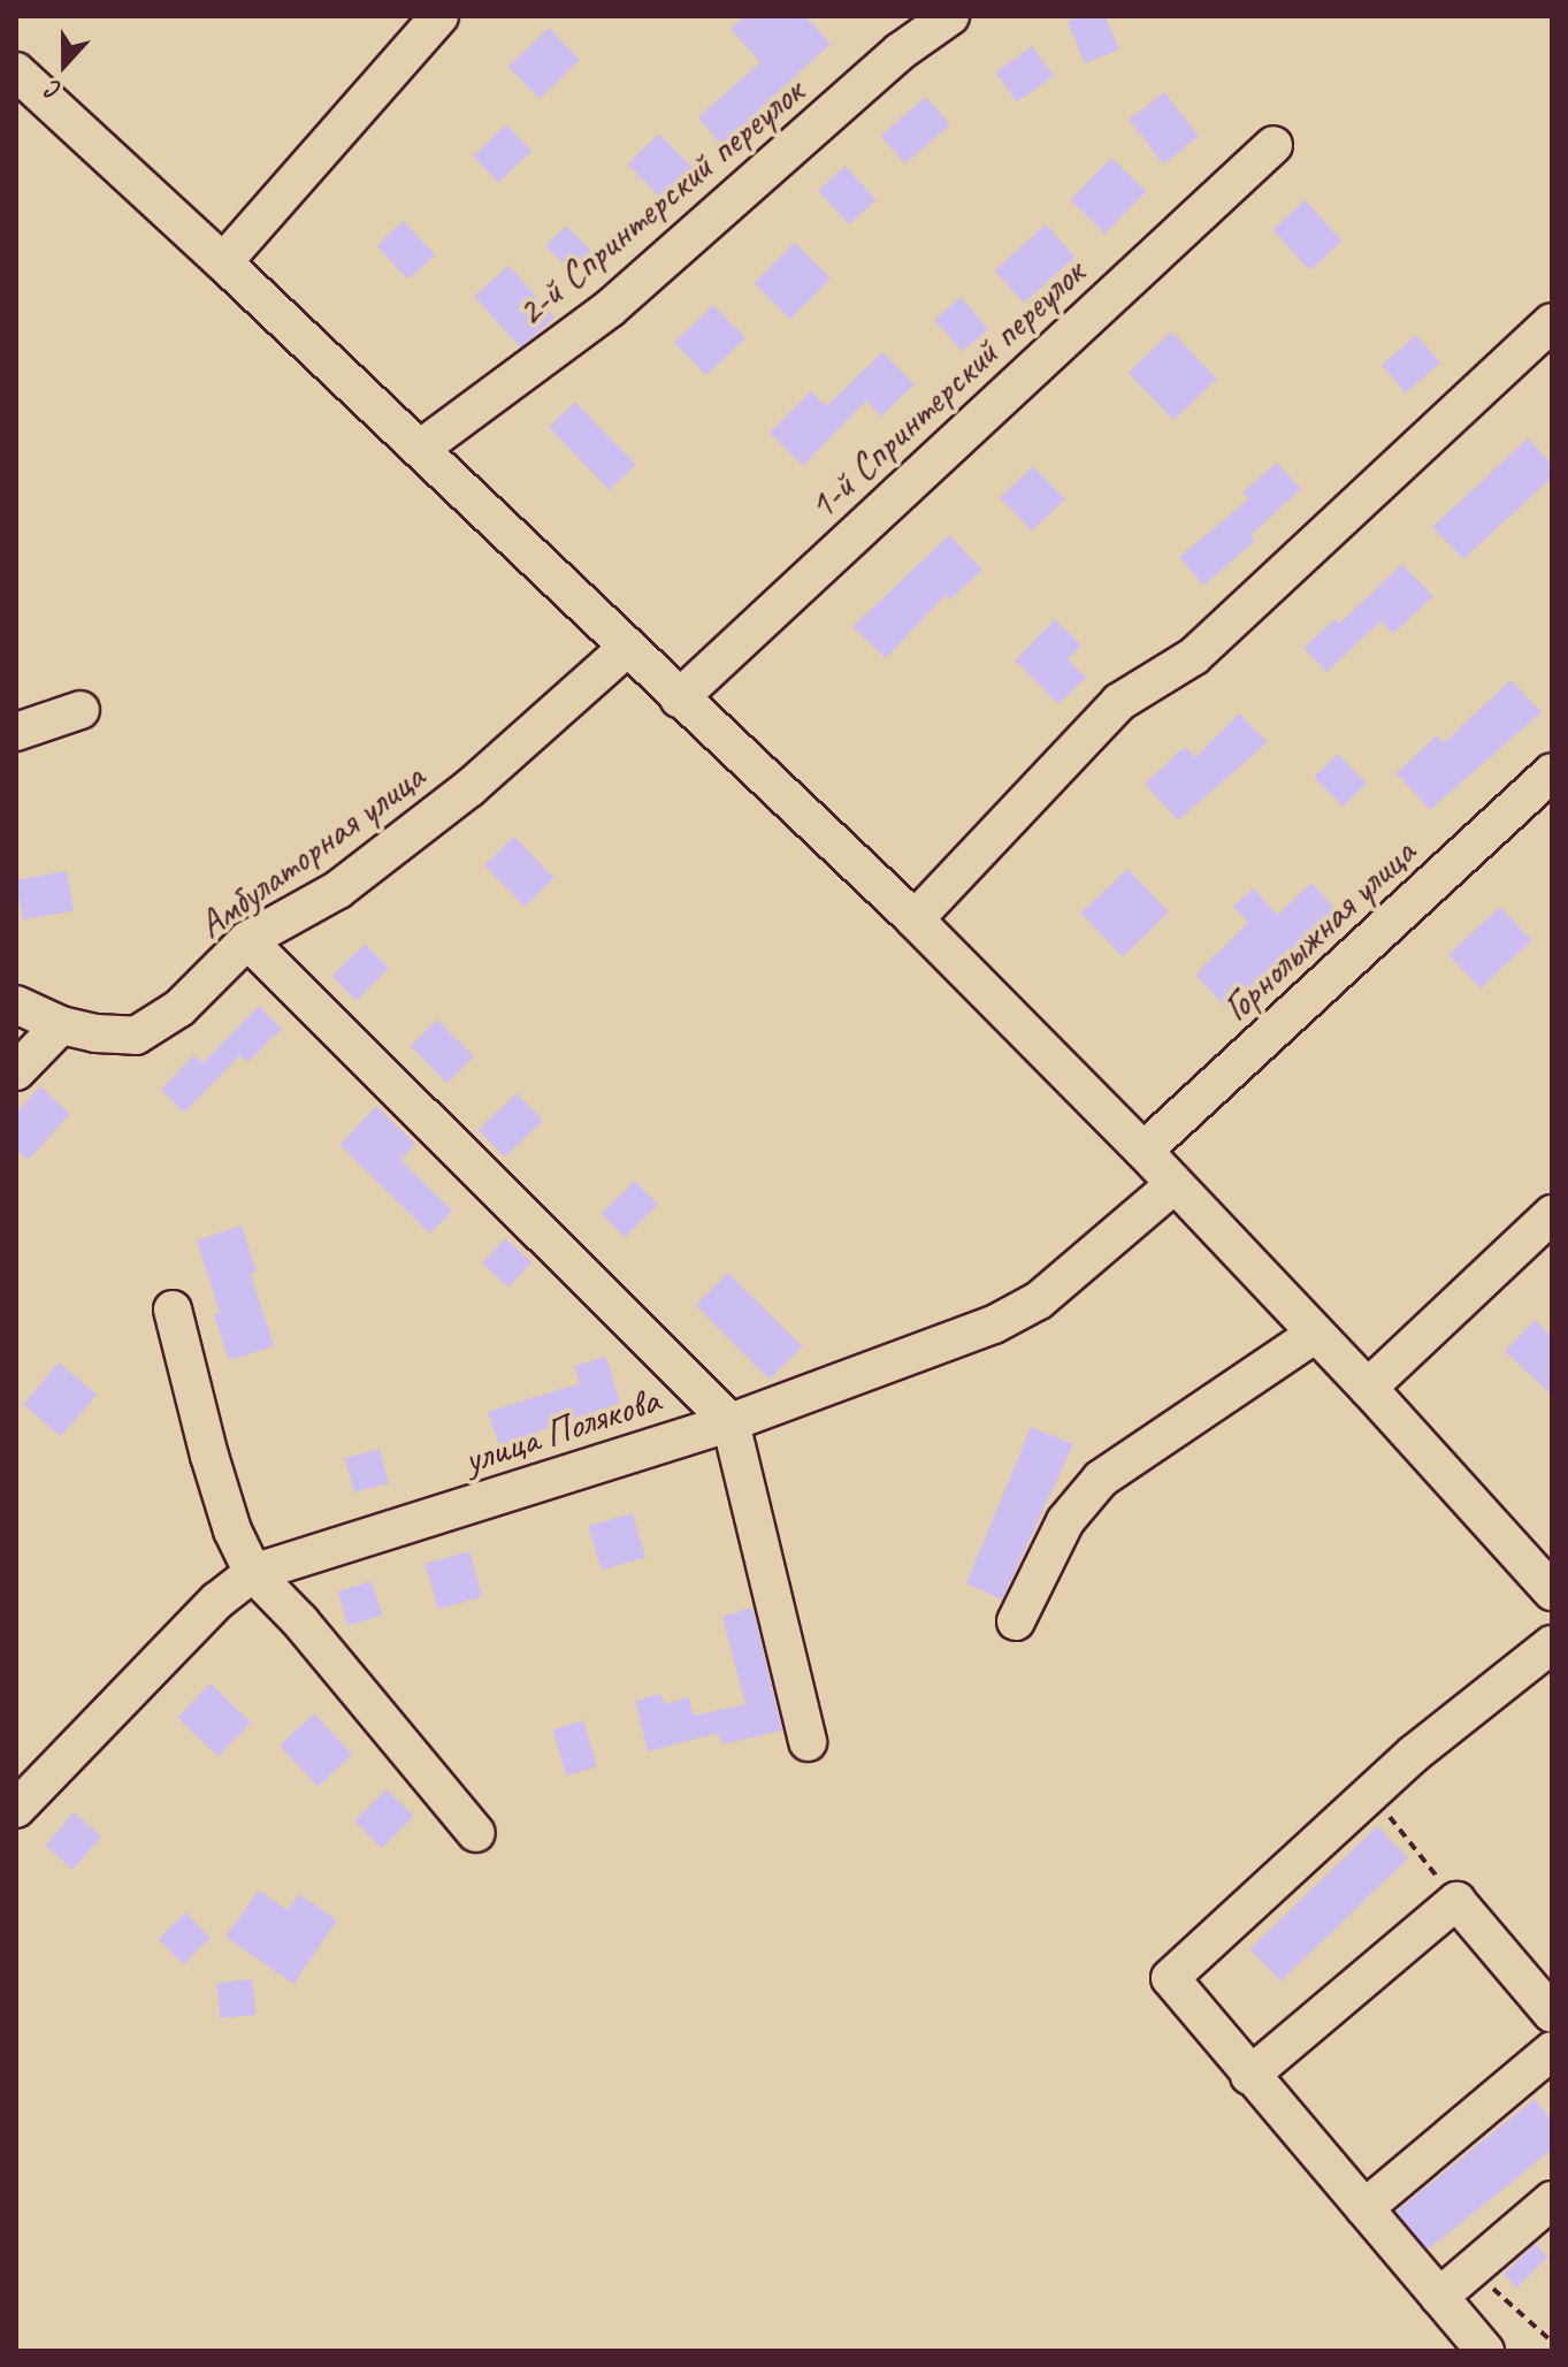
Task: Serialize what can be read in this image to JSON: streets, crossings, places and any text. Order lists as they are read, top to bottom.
{
  "streets": {
    "street": [
      "2-й Спринтерский переулок",
      "1-й Спринтерский переулок",
      "Амбулаторная улица",
      "Горнолыжная улица",
      "улица Полякова"
    ]
  },
  "north": "bottom"
}
